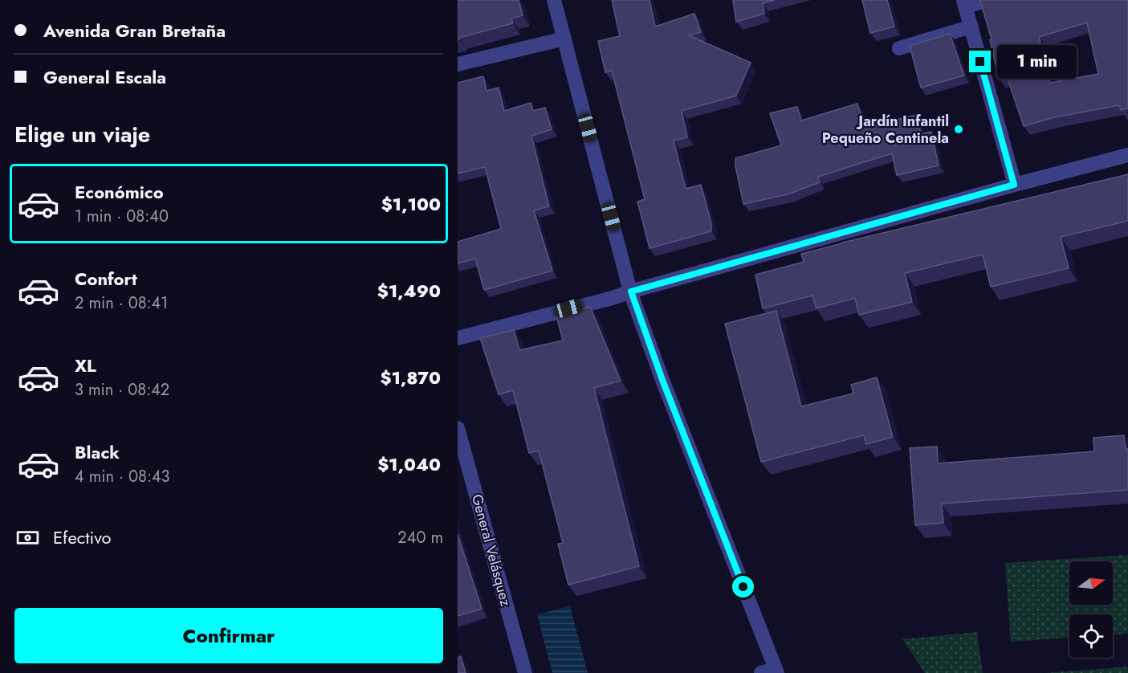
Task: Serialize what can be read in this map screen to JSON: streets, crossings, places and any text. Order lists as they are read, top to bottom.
{
  "streets": {
    "street": ["General Velásquez"]
  },
  "places": ["Jardín Infantil Pequeño Centinela"],
  "north": "right",
  "page": {
    "banner": ["Avenida Gran Bretaña", "General Escala"],
    "bubble": "1 min",
    "heading": "Elige un viaje",
    "list": [
      {
        "name": "Económico",
        "note": "1 min · 08:40",
        "value": "$1,100"
      },
      {
        "name": "Confort",
        "note": "2 min · 08:41",
        "value": "$1,490"
      },
      {
        "name": "XL",
        "note": "3 min · 08:42",
        "value": "$1,870"
      },
      {
        "name": "Black",
        "note": "4 min · 08:43",
        "value": "$1,040"
      }
    ],
    "pay": ["Efectivo", "240 m"],
    "buttons": "Confirmar"
  }
}
